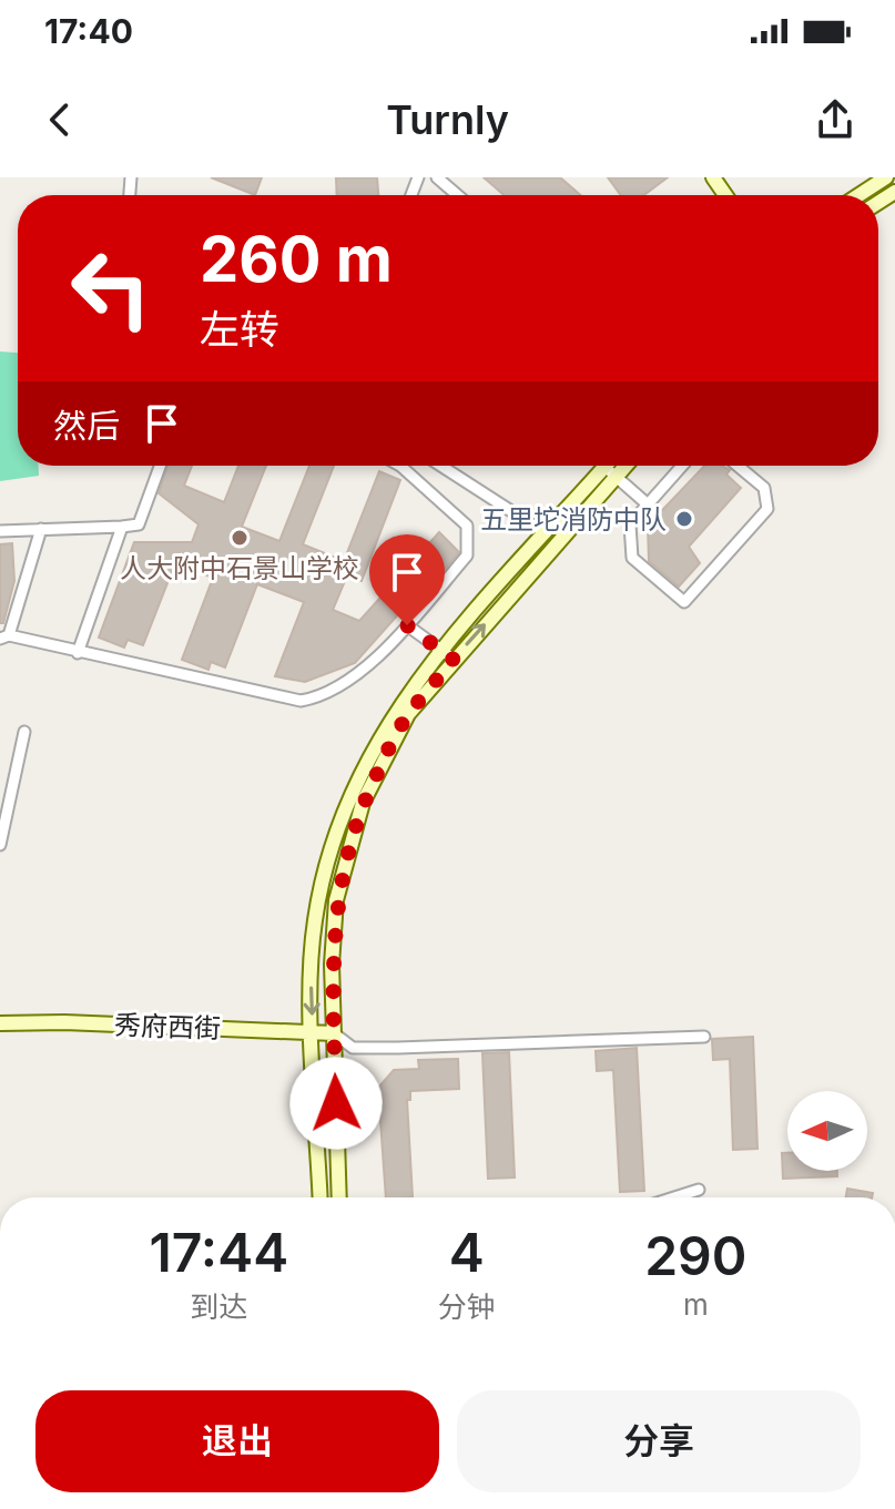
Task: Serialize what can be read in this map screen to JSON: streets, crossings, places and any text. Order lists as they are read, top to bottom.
{
  "streets": {
    "street": ["秀府西街"]
  },
  "places": ["五里坨消防中队", "人大附中石景山学校"],
  "north": "left",
  "page": {
    "status": "17:40",
    "header": "Turnly",
    "turn": ["260 m", "左转"],
    "then": "然后",
    "eta": [
      "17:44",
      "到达",
      "4",
      "分钟",
      "290",
      "m"
    ],
    "buttons": ["退出", "分享"]
  }
}
